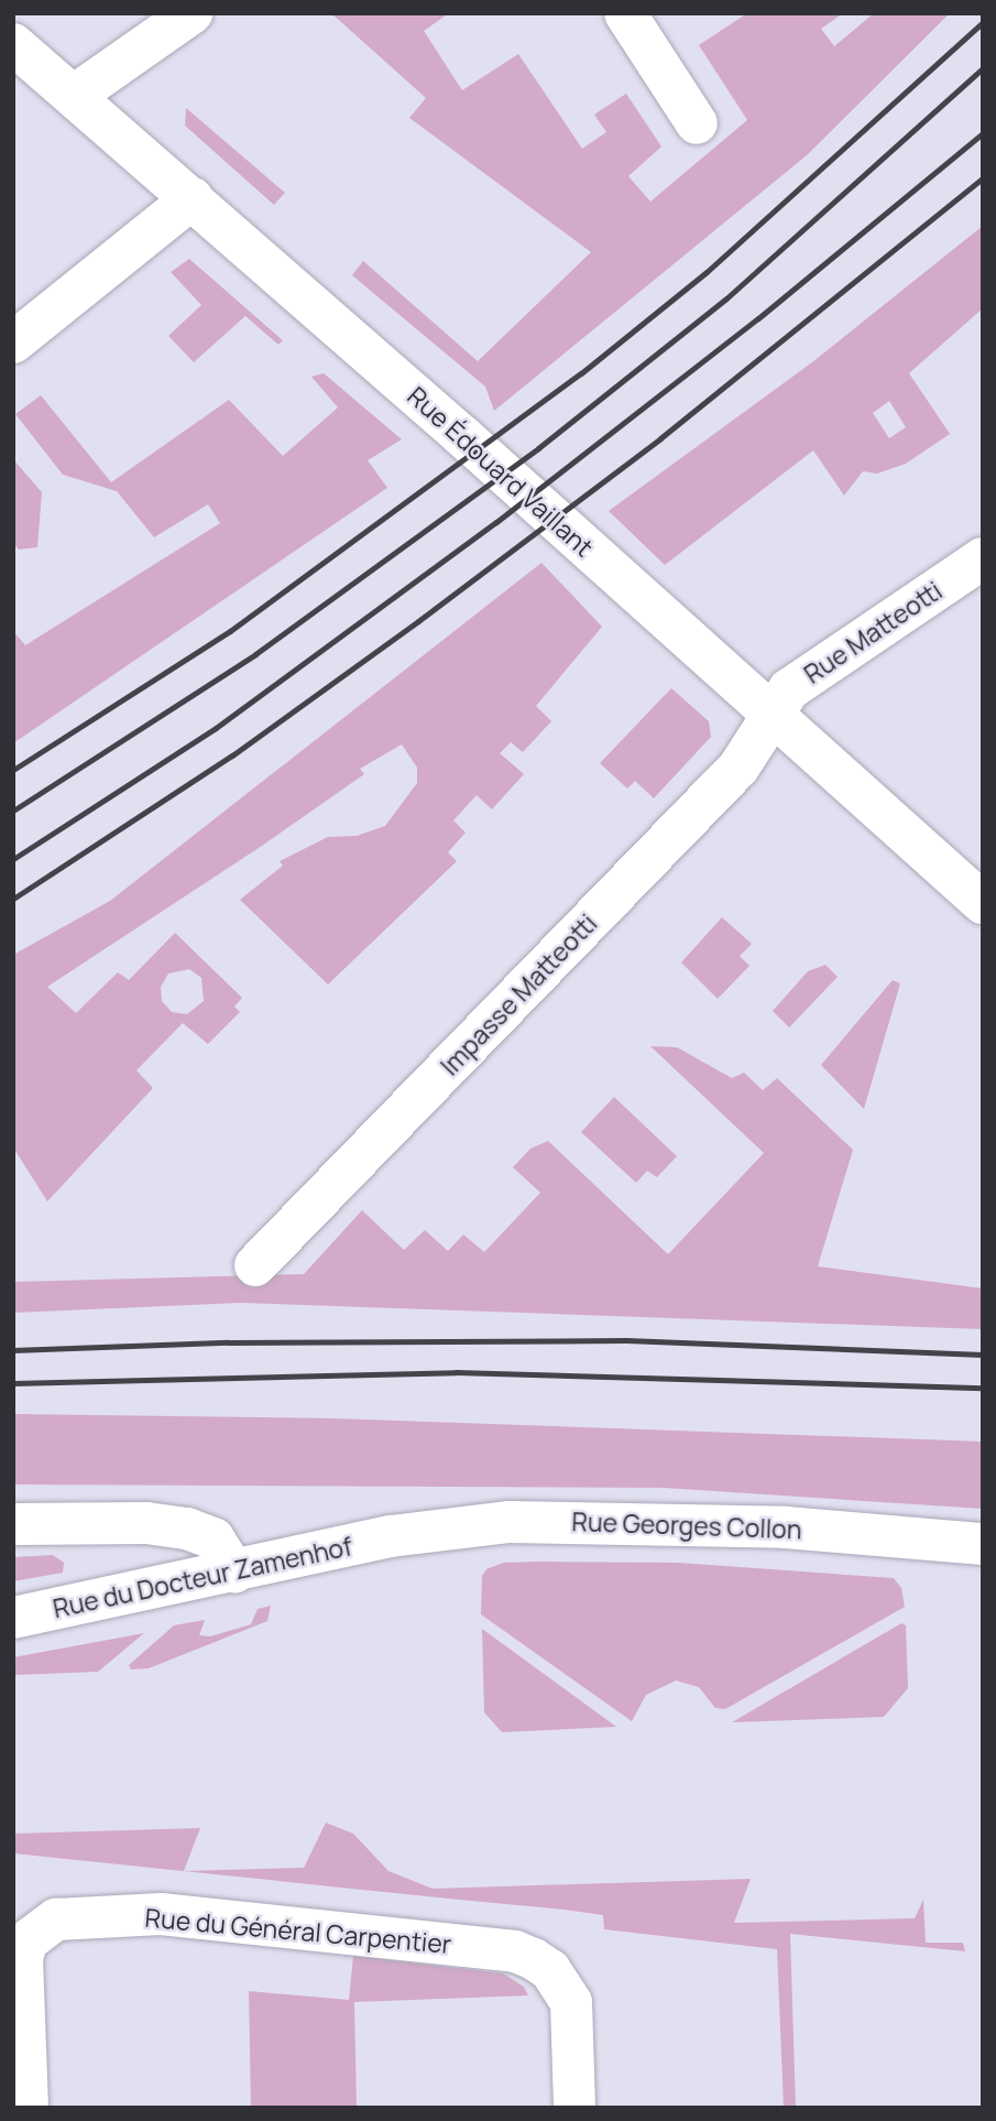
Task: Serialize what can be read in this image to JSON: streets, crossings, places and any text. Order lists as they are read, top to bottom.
{
  "streets": {
    "street": [
      "Rue Édouard Vaillant",
      "Rue Matteotti",
      "Impasse Matteotti",
      "Rue Georges Collon",
      "Rue du Docteur Zamenhof",
      "Rue du Général Carpentier"
    ]
  },
  "crossings": [
    ["Rue Édouard Vaillant", "Rue Matteotti"],
    ["Rue Édouard Vaillant", "Impasse Matteotti"],
    ["Rue Matteotti", "Impasse Matteotti"],
    ["Rue Georges Collon", "Rue du Docteur Zamenhof"]
  ]
}
